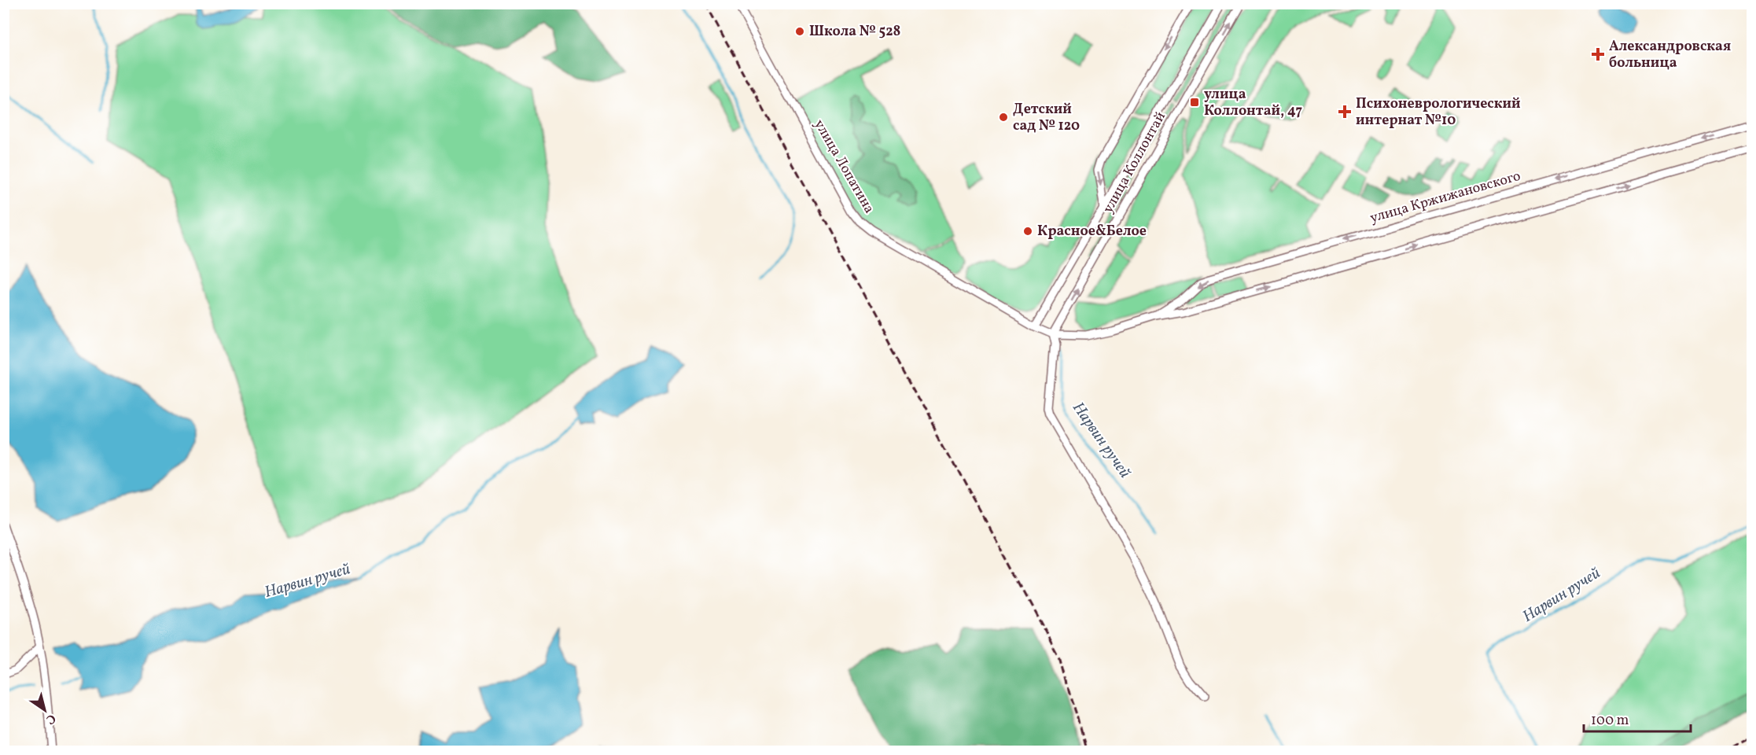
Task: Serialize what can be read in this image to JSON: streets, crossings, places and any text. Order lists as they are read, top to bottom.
{
  "streets": {
    "street": ["улица Коллонтай", "улица Лопатина", "улица Кржижановского"]
  },
  "crossings": [
    ["улица Коллонтай", "улица Лопатина"],
    ["улица Коллонтай", "улица Кржижановского"],
    ["улица Лопатина", "улица Кржижановского"]
  ],
  "water": ["Нарвин ручей"],
  "places": {
    "other": ["Школа № 528", "Детский сад № 120", "Красное&Белое"],
    "health": ["Александровская больница", "Психоневрологический интернат №10"],
    "transit": ["улица Коллонтай, 47"]
  },
  "scale_bar": "100 m",
  "north": "bottom right"
}
